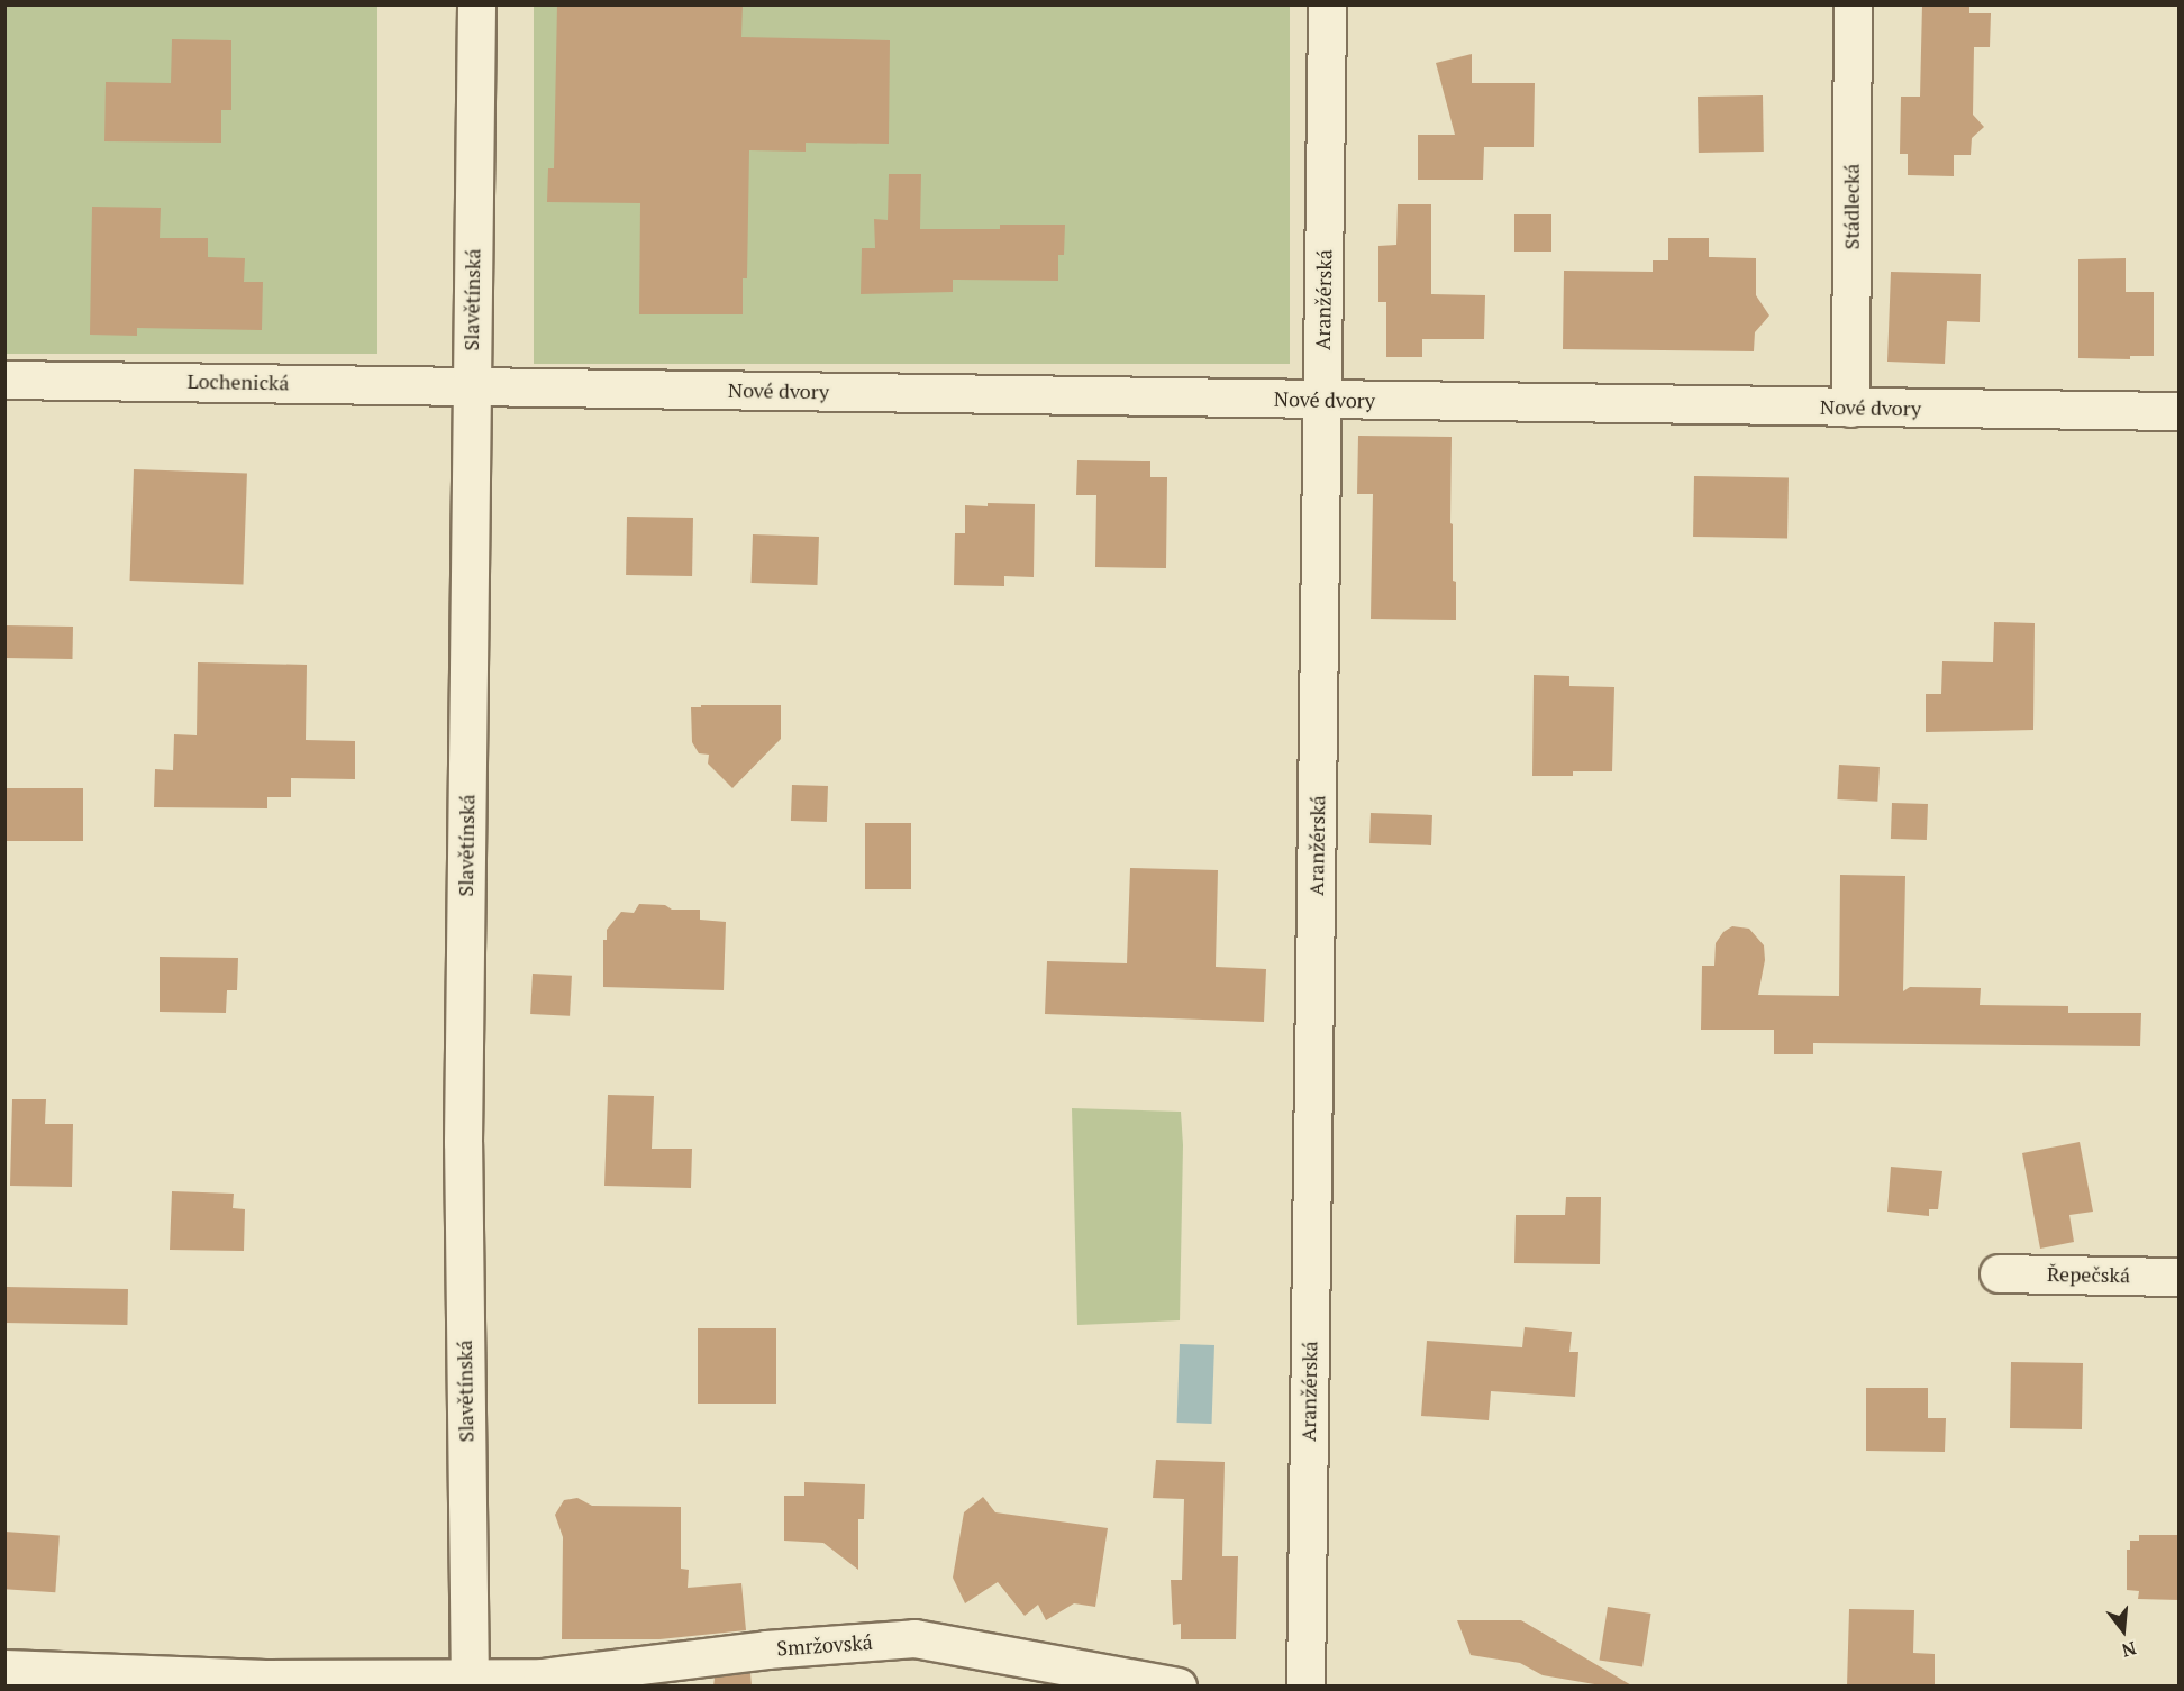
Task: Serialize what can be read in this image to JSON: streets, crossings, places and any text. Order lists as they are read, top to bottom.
{
  "streets": {
    "street": [
      "Stádlecká",
      "Slavětínská",
      "Aranžérská",
      "Lochenická",
      "Nové dvory",
      "Řepečská",
      "Smržovská"
    ]
  },
  "crossings": [
    ["Stádlecká", "Nové dvory"],
    ["Slavětínská", "Lochenická"],
    ["Slavětínská", "Nové dvory"],
    ["Slavětínská", "Smržovská"],
    ["Aranžérská", "Nové dvory"],
    ["Lochenická", "Nové dvory"]
  ],
  "north": "bottom"
}
